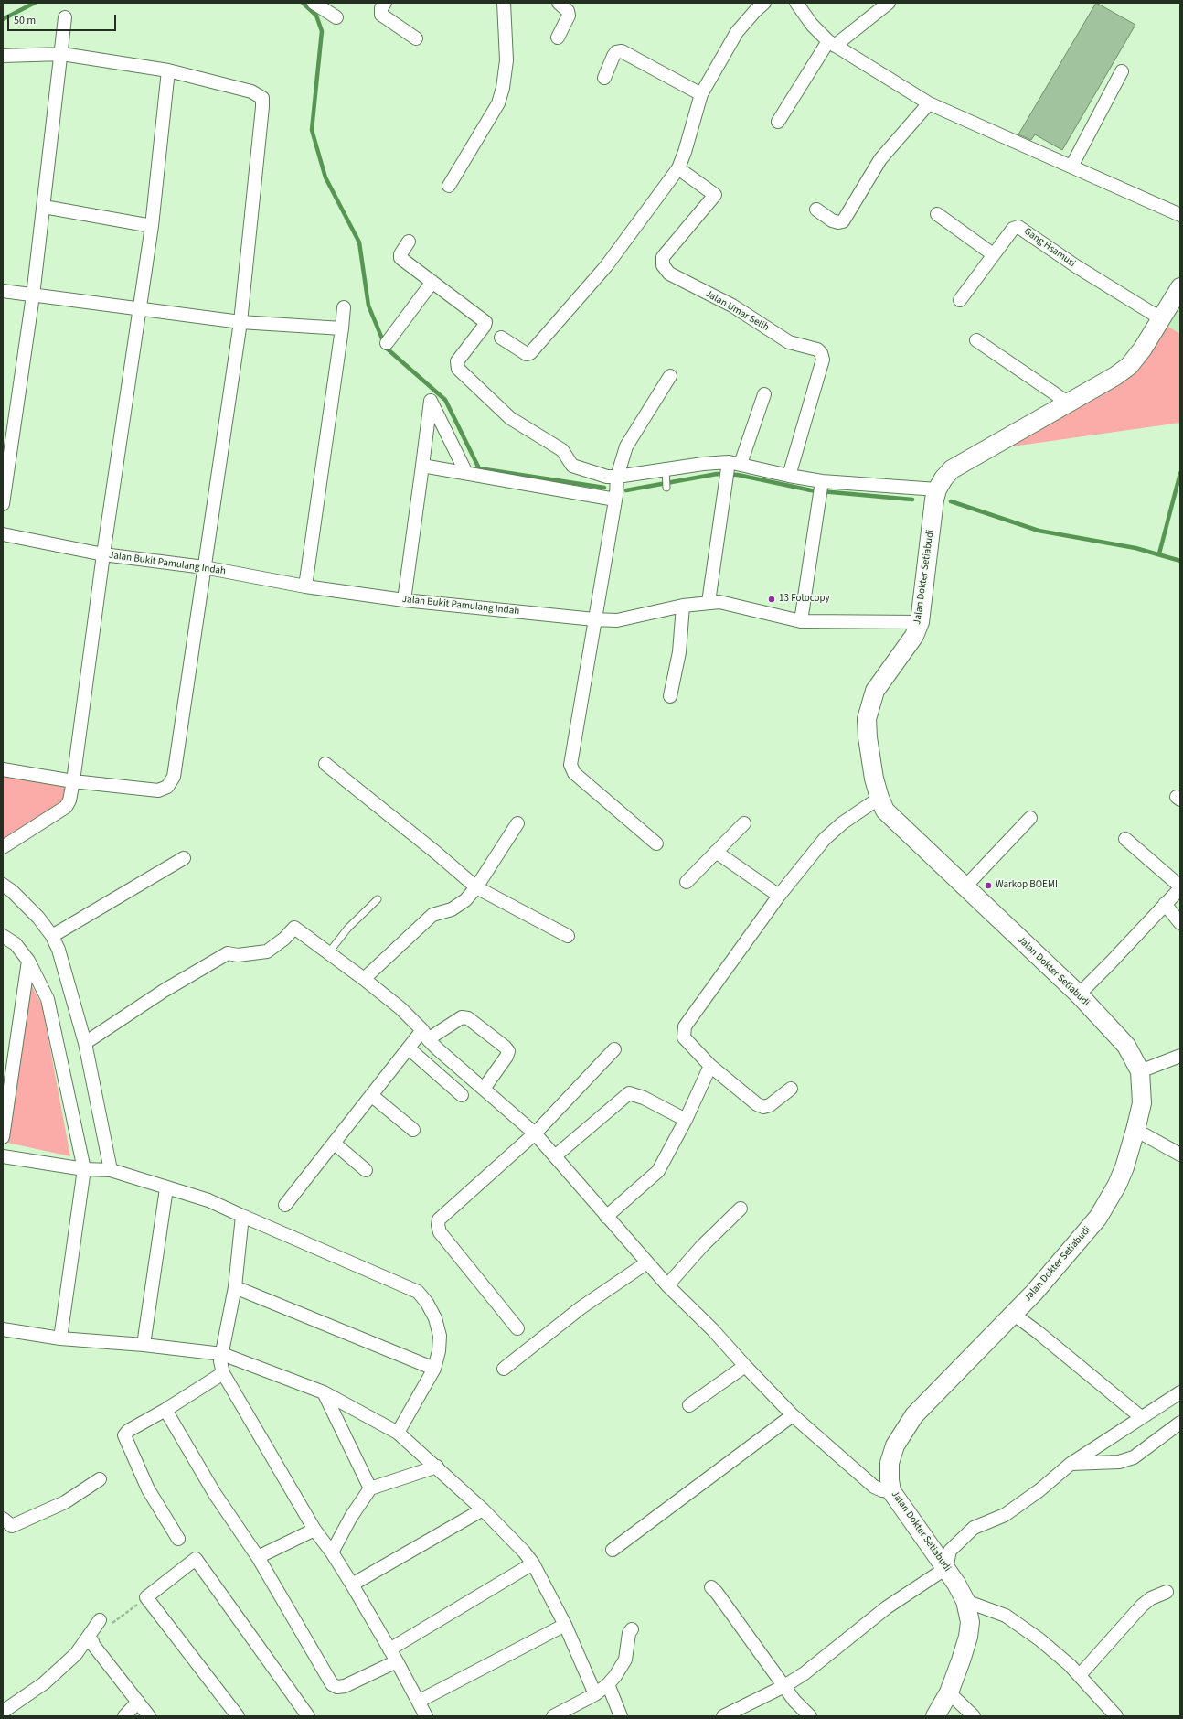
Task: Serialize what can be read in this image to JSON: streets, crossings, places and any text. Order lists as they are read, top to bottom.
{
  "streets": {
    "main road": ["Jalan Dokter Setiabudi"],
    "street": ["Gang Hsamusi", "Jalan Umar Selih", "Jalan Bukit Pamulang Indah"]
  },
  "crossings": [
    ["Gang Hsamusi", "Jalan Dokter Setiabudi"],
    ["Jalan Bukit Pamulang Indah", "Jalan Dokter Setiabudi"]
  ],
  "places": ["13 Fotocopy", "Warkop BOEMI"],
  "scale_bar": "50 m"
}
